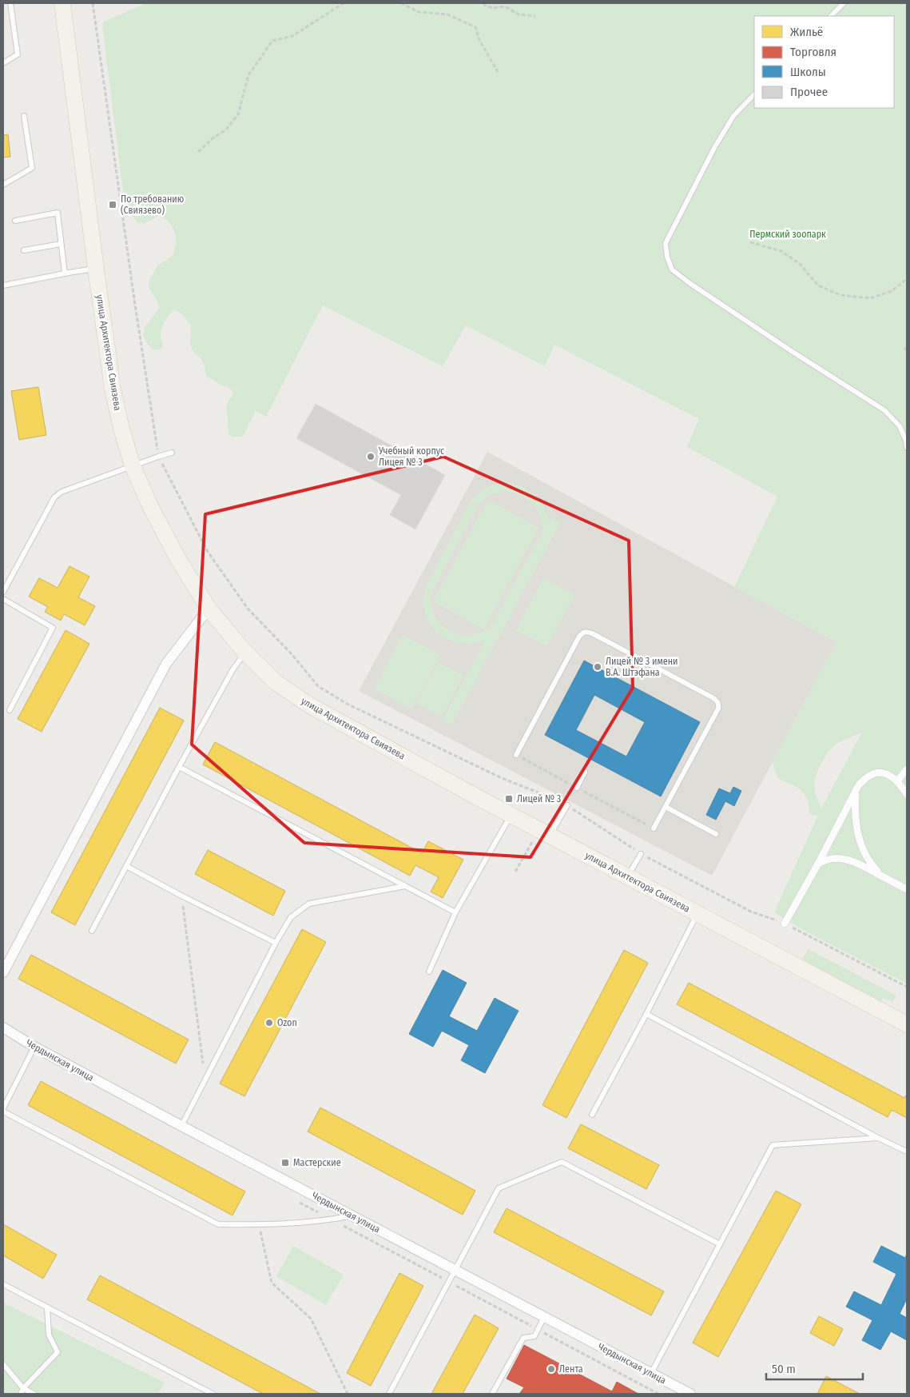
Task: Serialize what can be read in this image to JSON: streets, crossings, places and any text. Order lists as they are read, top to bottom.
{
  "streets": {
    "main road": ["улица Архитектора Свиязева"],
    "street": ["Чердынская улица"]
  },
  "parks": ["Пермский зоопарк"],
  "places": {
    "transit": ["По требованию (Свиязево)", "Лицей № 3", "Мастерские"],
    "other": [
      "Учебный корпус Лицея № 3",
      "Лицей № 3 имени В.А. Штэфана",
      "Ozon",
      "Лента"
    ]
  },
  "legend": [
    "Жильё",
    "Торговля",
    "Школы",
    "Прочее"
  ],
  "scale_bar": "50 m"
}
